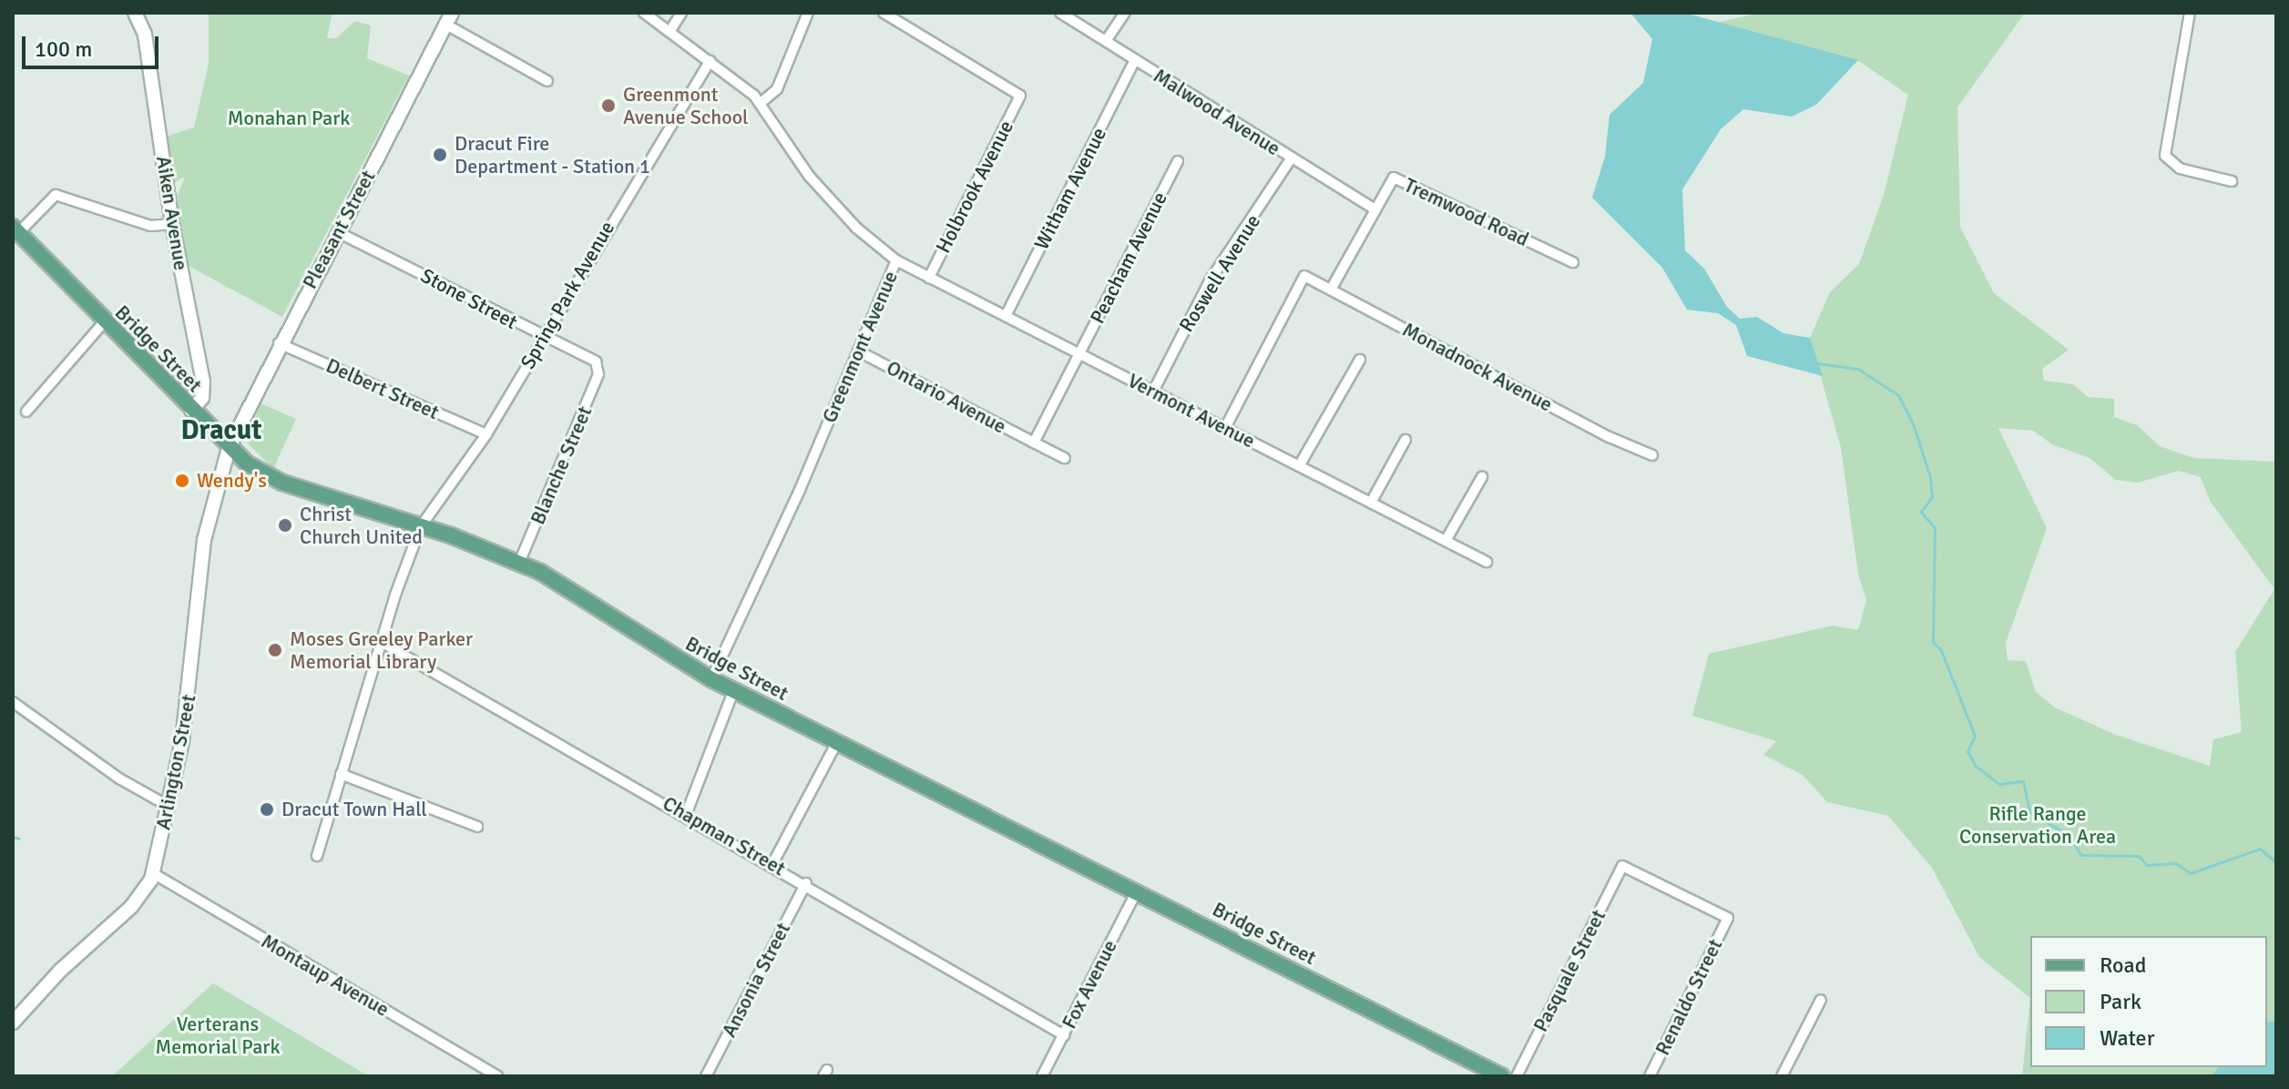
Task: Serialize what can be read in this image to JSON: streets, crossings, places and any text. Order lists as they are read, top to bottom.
{
  "streets": {
    "main road": [
      "Aiken Avenue",
      "Pleasant Street",
      "Bridge Street",
      "Arlington Street"
    ],
    "street": [
      "Malwood Avenue",
      "Holbrook Avenue",
      "Witham Avenue",
      "Tremwood Road",
      "Peacham Avenue",
      "Roswell Avenue",
      "Spring Park Avenue",
      "Stone Street",
      "Greenmont Avenue",
      "Monadnock Avenue",
      "Delbert Street",
      "Ontario Avenue",
      "Vermont Avenue",
      "Blanche Street",
      "Chapman Street",
      "Pasquale Street",
      "Montaup Avenue",
      "Ansonia Street",
      "Fox Avenue",
      "Renaldo Street"
    ]
  },
  "crossings": [
    ["Malwood Avenue", "Witham Avenue"],
    ["Malwood Avenue", "Tremwood Road"],
    ["Malwood Avenue", "Roswell Avenue"],
    ["Holbrook Avenue", "Vermont Avenue"],
    ["Witham Avenue", "Vermont Avenue"],
    ["Aiken Avenue", "Bridge Street"],
    ["Pleasant Street", "Stone Street"],
    ["Pleasant Street", "Bridge Street"],
    ["Pleasant Street", "Delbert Street"],
    ["Pleasant Street", "Arlington Street"],
    ["Peacham Avenue", "Vermont Avenue"],
    ["Roswell Avenue", "Vermont Avenue"],
    ["Spring Park Avenue", "Stone Street"],
    ["Spring Park Avenue", "Greenmont Avenue"],
    ["Spring Park Avenue", "Bridge Street"],
    ["Spring Park Avenue", "Delbert Street"],
    ["Spring Park Avenue", "Chapman Street"],
    ["Stone Street", "Blanche Street"],
    ["Greenmont Avenue", "Bridge Street"],
    ["Greenmont Avenue", "Ontario Avenue"],
    ["Greenmont Avenue", "Vermont Avenue"],
    ["Bridge Street", "Blanche Street"],
    ["Bridge Street", "Arlington Street"],
    ["Bridge Street", "Fox Avenue"],
    ["Monadnock Avenue", "Vermont Avenue"],
    ["Arlington Street", "Montaup Avenue"],
    ["Chapman Street", "Ansonia Street"],
    ["Chapman Street", "Fox Avenue"],
    ["Pasquale Street", "Renaldo Street"]
  ],
  "districts": ["Dracut"],
  "parks": ["Monahan Park", "Rifle Range Conservation Area", "Verterans Memorial Park"],
  "places": [
    "Greenmont Avenue School",
    "Dracut Fire Department - Station 1",
    "Wendy's",
    "Christ Church United",
    "Moses Greeley Parker Memorial Library",
    "Dracut Town Hall"
  ],
  "legend": ["Road", "Park", "Water"],
  "scale_bar": "100 m"
}
